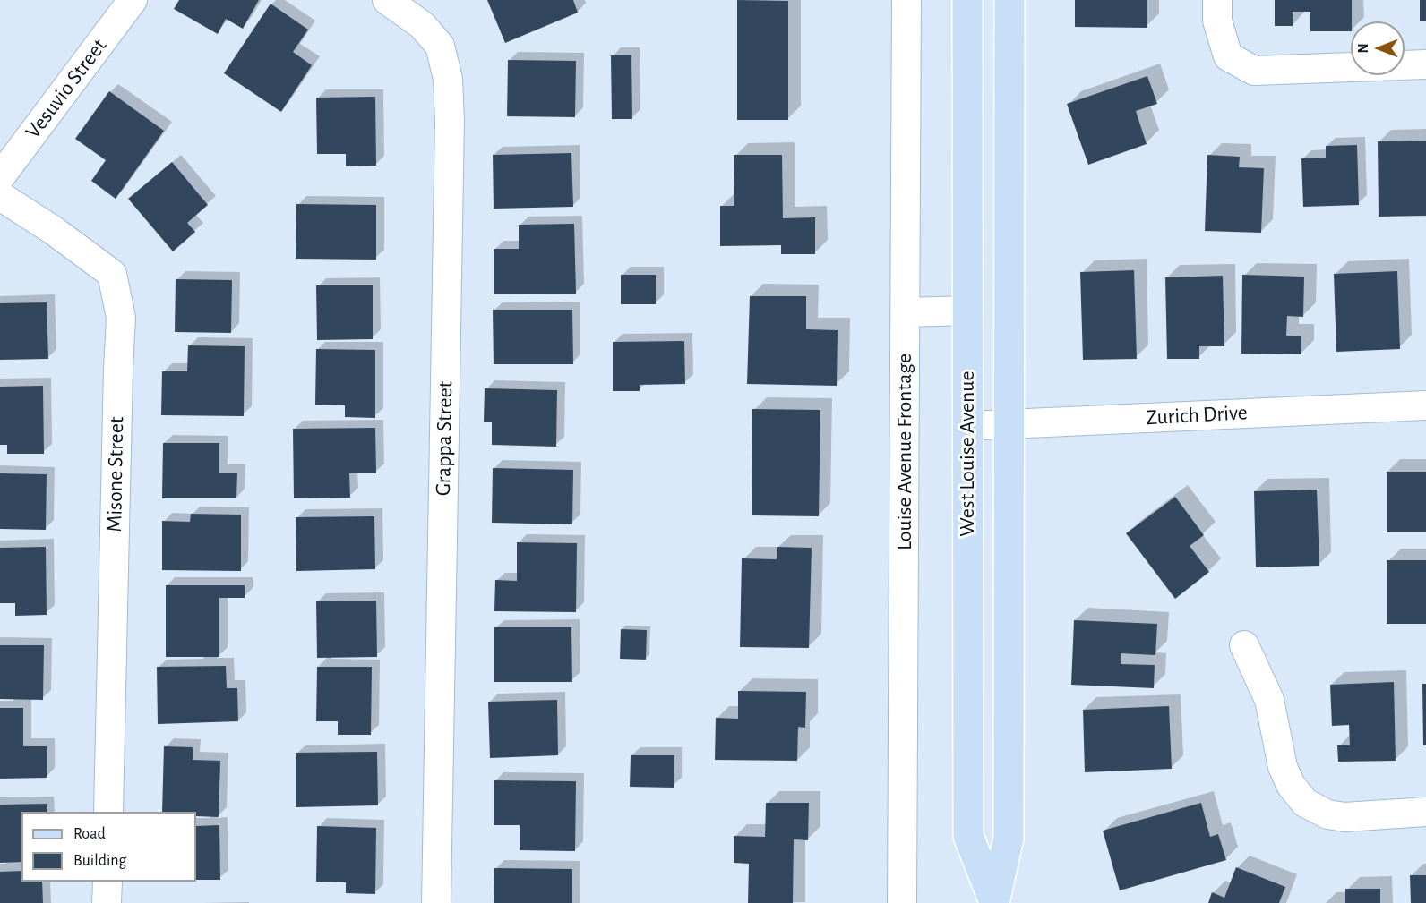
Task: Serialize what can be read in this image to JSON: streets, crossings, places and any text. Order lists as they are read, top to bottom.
{
  "streets": {
    "main road": ["West Louise Avenue"],
    "street": [
      "Vesuvio Street",
      "Zurich Drive",
      "Grappa Street",
      "Louise Avenue Frontage",
      "Misone Street"
    ]
  },
  "crossings": [
    ["Zurich Drive", "West Louise Avenue"]
  ],
  "legend": ["Road", "Building"],
  "north": "left"
}
